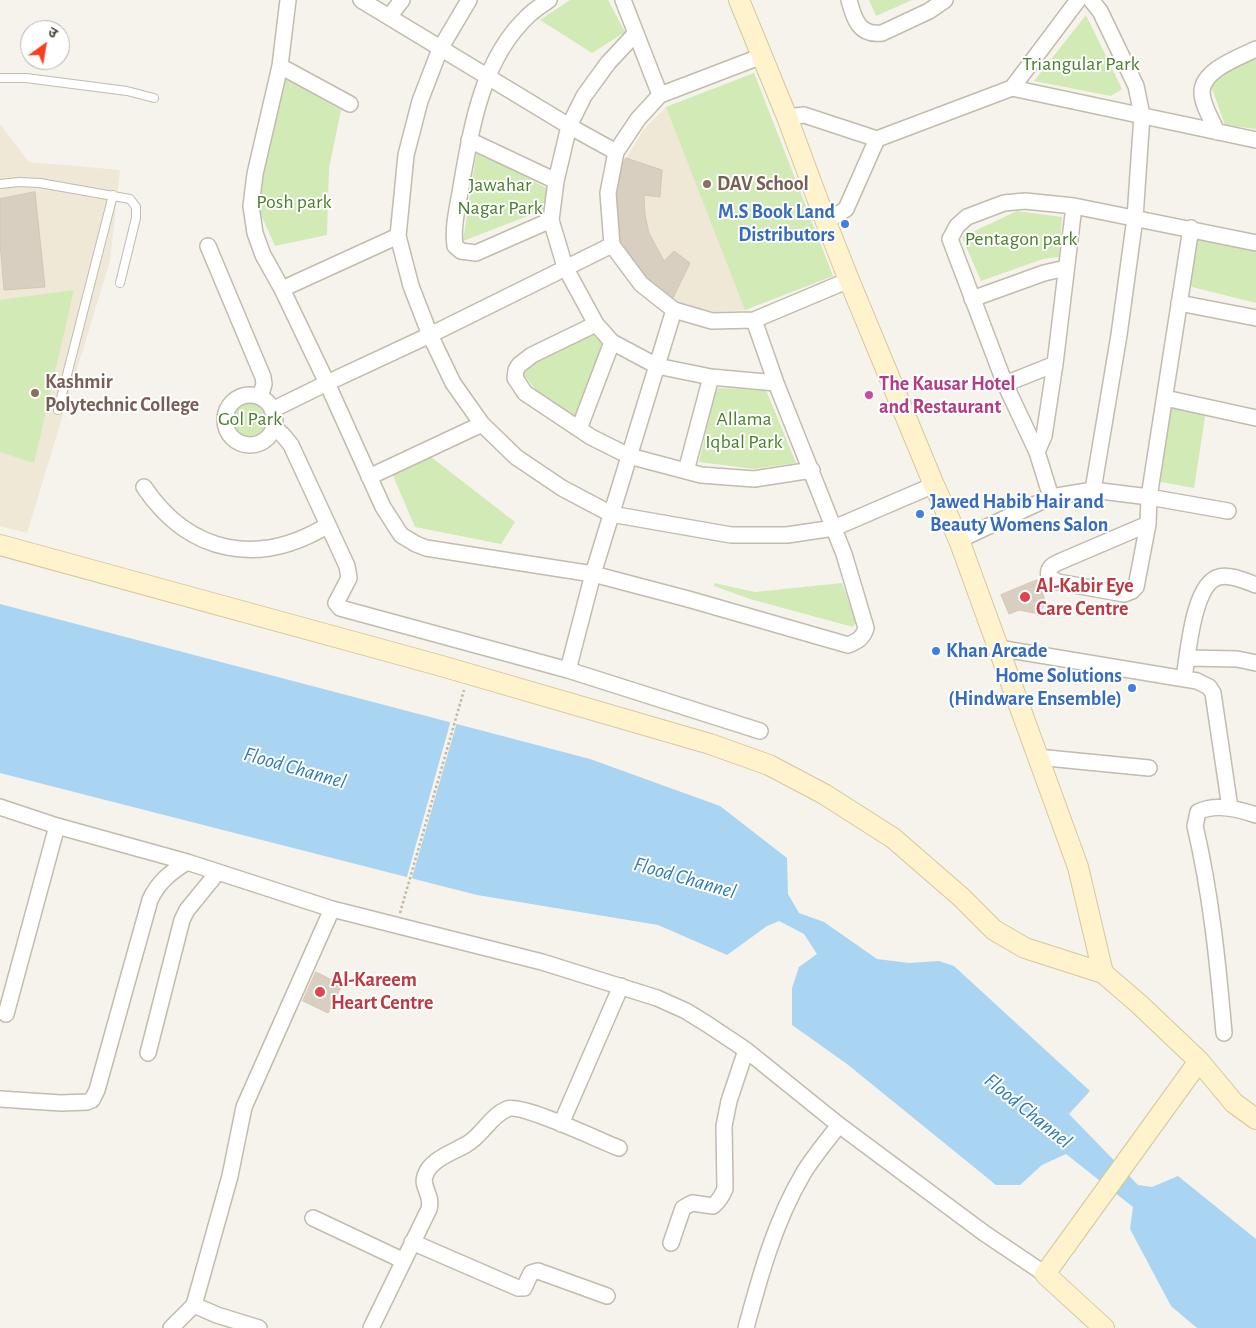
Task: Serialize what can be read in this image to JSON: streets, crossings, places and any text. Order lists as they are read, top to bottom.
{
  "water": ["Flood Channel"],
  "parks": [
    "Triangular Park",
    "Jawahar Nagar Park",
    "Posh park",
    "Pentagon park",
    "Gol Park",
    "Allama Iqbal Park"
  ],
  "places": [
    "DAV School",
    "M.S Book Land Distributors",
    "Kashmir Polytechnic College",
    "The Kausar Hotel and Restaurant",
    "Jawed Habib Hair and Beauty Womens Salon",
    "Al-Kabir Eye Care Centre",
    "Khan Arcade",
    "Home Solutions (Hindware Ensemble)",
    "Al-Kareem Heart Centre"
  ],
  "north": "top right"
}
